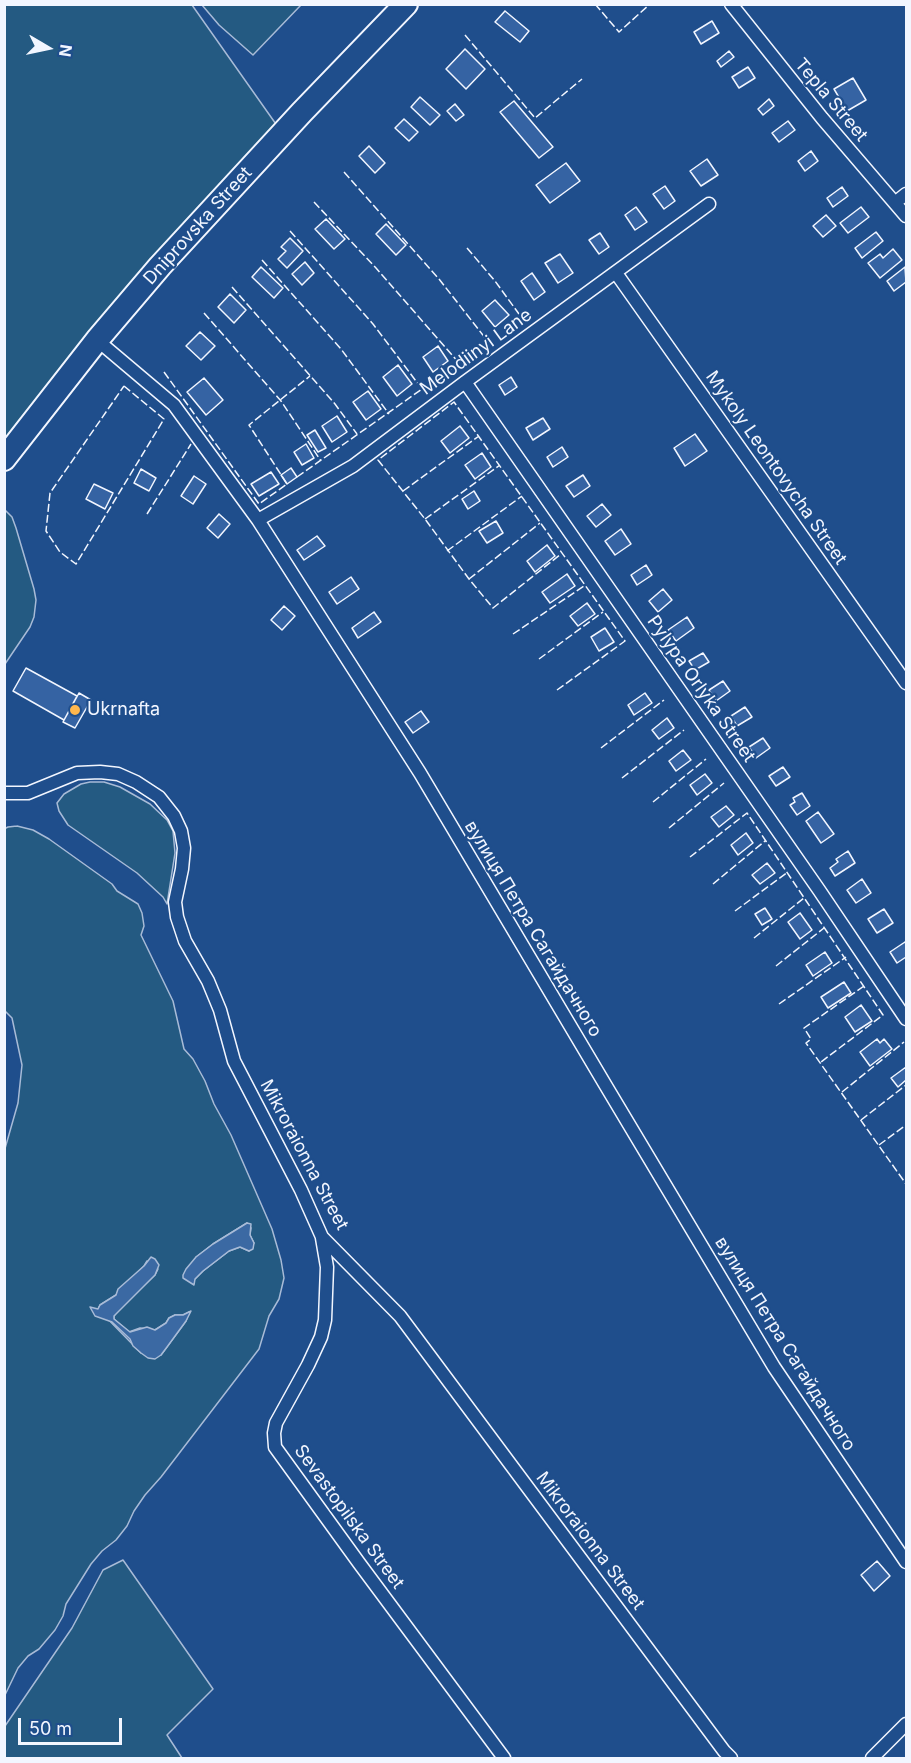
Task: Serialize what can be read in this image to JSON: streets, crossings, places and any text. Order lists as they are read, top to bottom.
{
  "streets": {
    "highway": ["Dniprovska Street"],
    "street": [
      "Tepla Street",
      "Melodiinyi Lane",
      "Mykoly Leontovycha Street",
      "Pylypa Orlyka Street",
      "вулиця Петра Сагайдачного",
      "Mikroraionna Street",
      "Sevastopilska Street"
    ]
  },
  "crossings": [
    ["Dniprovska Street", "вулиця Петра Сагайдачного"],
    ["Melodiinyi Lane", "Mykoly Leontovycha Street"],
    ["Melodiinyi Lane", "Pylypa Orlyka Street"],
    ["Melodiinyi Lane", "вулиця Петра Сагайдачного"],
    ["Mikroraionna Street", "Sevastopilska Street"]
  ],
  "places": ["Ukrnafta"],
  "scale_bar": "50 m",
  "north": "right"
}
